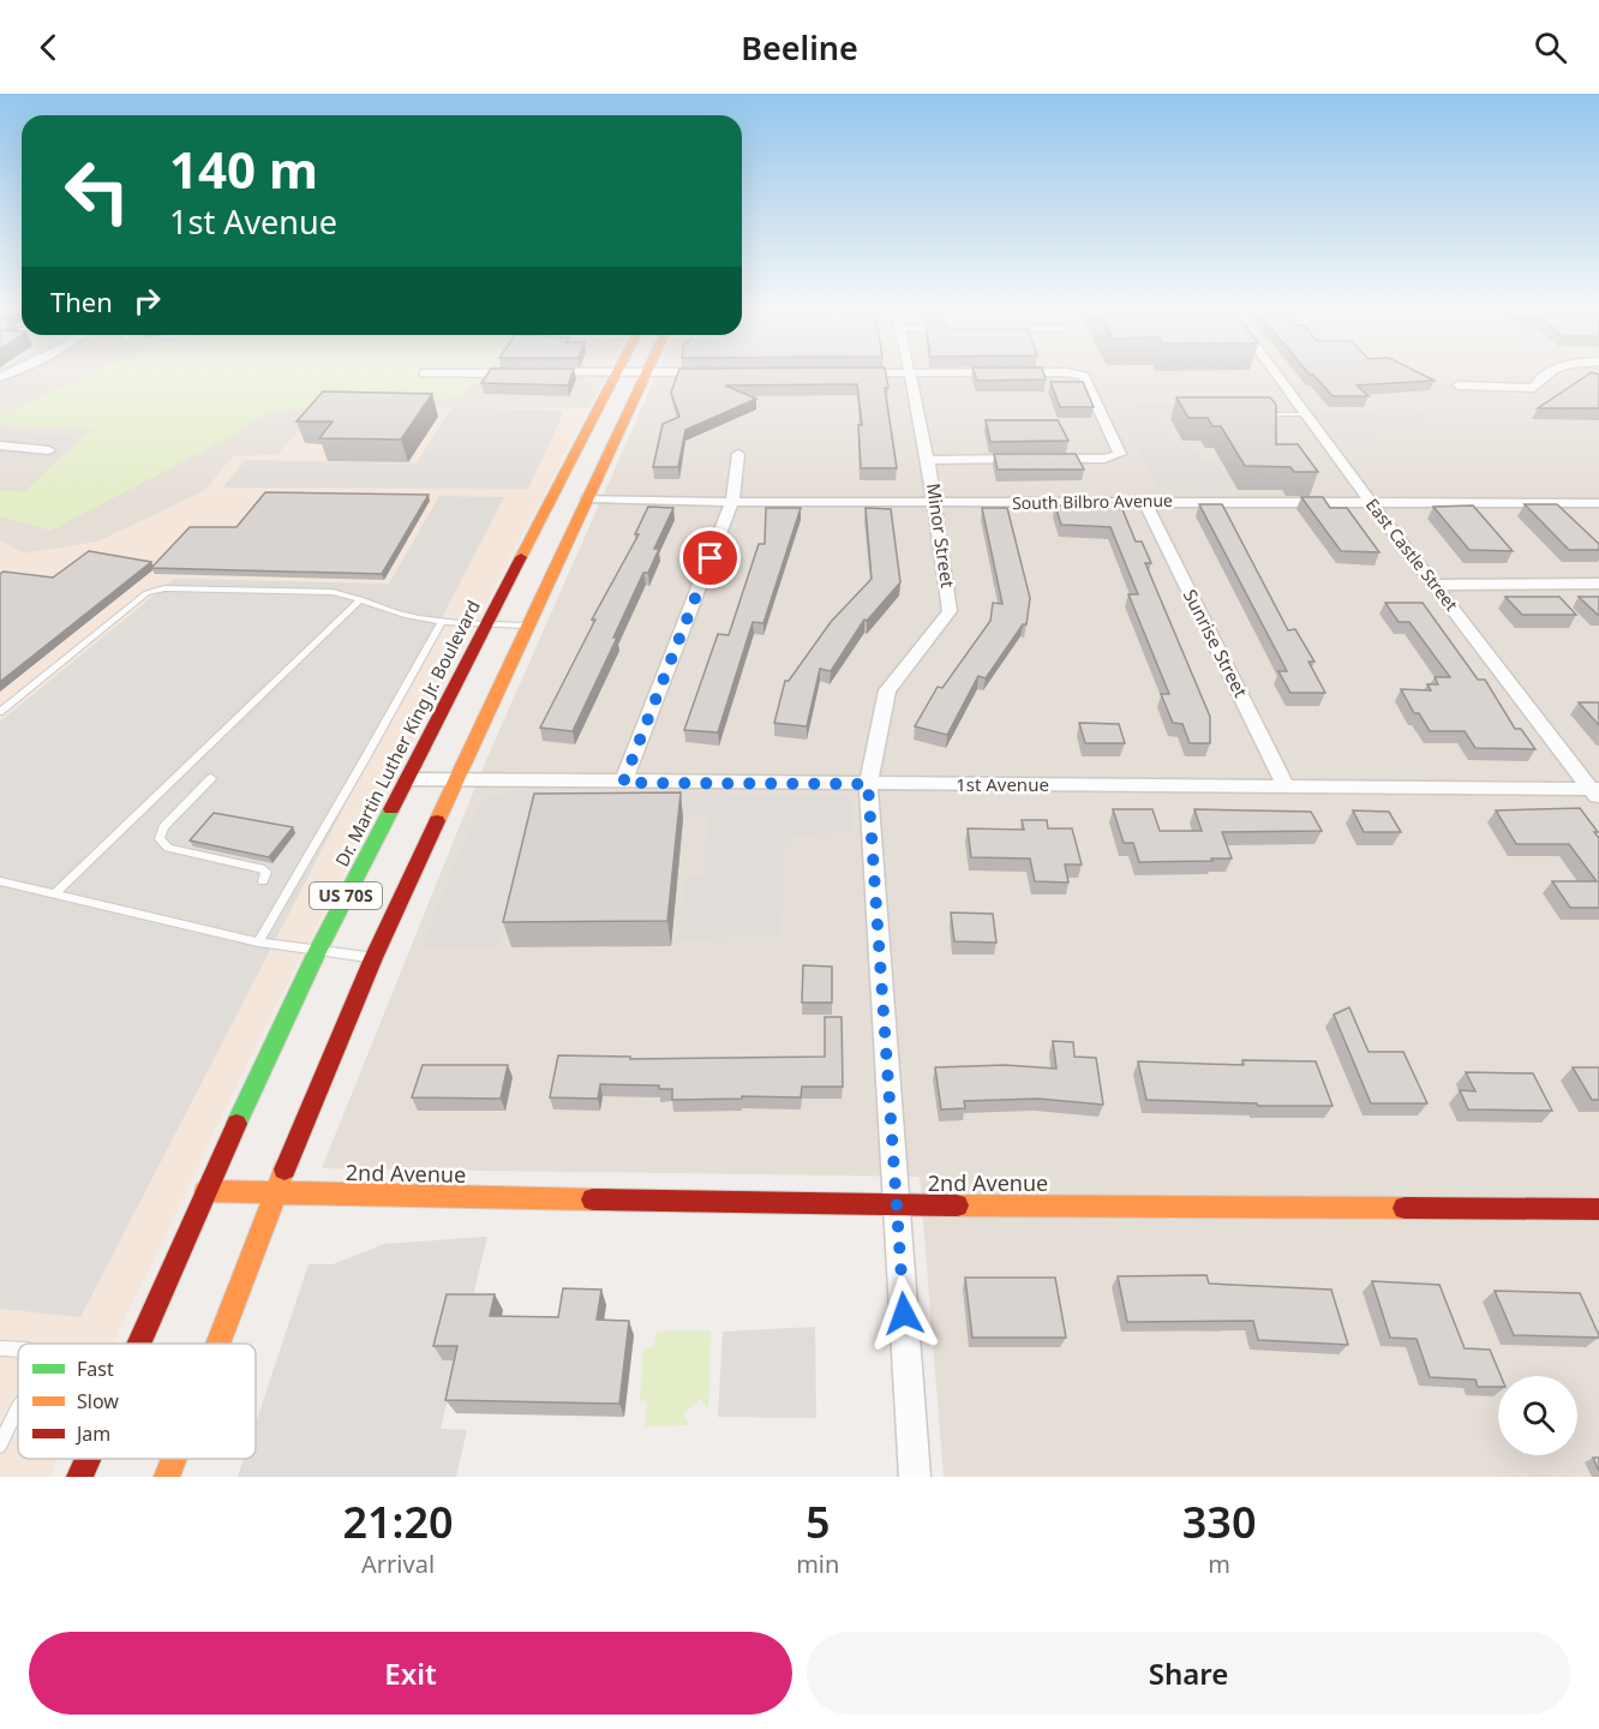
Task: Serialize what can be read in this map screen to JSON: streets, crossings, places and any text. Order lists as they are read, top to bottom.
{
  "streets": {
    "main road": ["Dr. Martin Luther King Jr. Boulevard", "US 70S", "2nd Avenue"],
    "street": [
      "South Bilbro Avenue",
      "Minor Street",
      "East Castle Street",
      "Sunrise Street",
      "1st Avenue"
    ]
  },
  "crossings": [
    ["South Bilbro Avenue", "Minor Street"],
    ["South Bilbro Avenue", "East Castle Street"],
    ["South Bilbro Avenue", "Sunrise Street"],
    ["South Bilbro Avenue", "US 70S"],
    ["Minor Street", "1st Avenue"],
    ["Minor Street", "2nd Avenue"],
    ["East Castle Street", "1st Avenue"],
    ["Sunrise Street", "1st Avenue"],
    ["Dr. Martin Luther King Jr. Boulevard", "1st Avenue"],
    ["Dr. Martin Luther King Jr. Boulevard", "2nd Avenue"],
    ["1st Avenue", "US 70S"],
    ["US 70S", "2nd Avenue"]
  ],
  "legend": ["Fast", "Slow", "Jam"],
  "page": {
    "header": "Beeline",
    "turn": ["140 m", "1st Avenue"],
    "then": "Then",
    "eta": [
      "21:20",
      "Arrival",
      "5",
      "min",
      "330",
      "m"
    ],
    "buttons": ["Exit", "Share"]
  }
}
